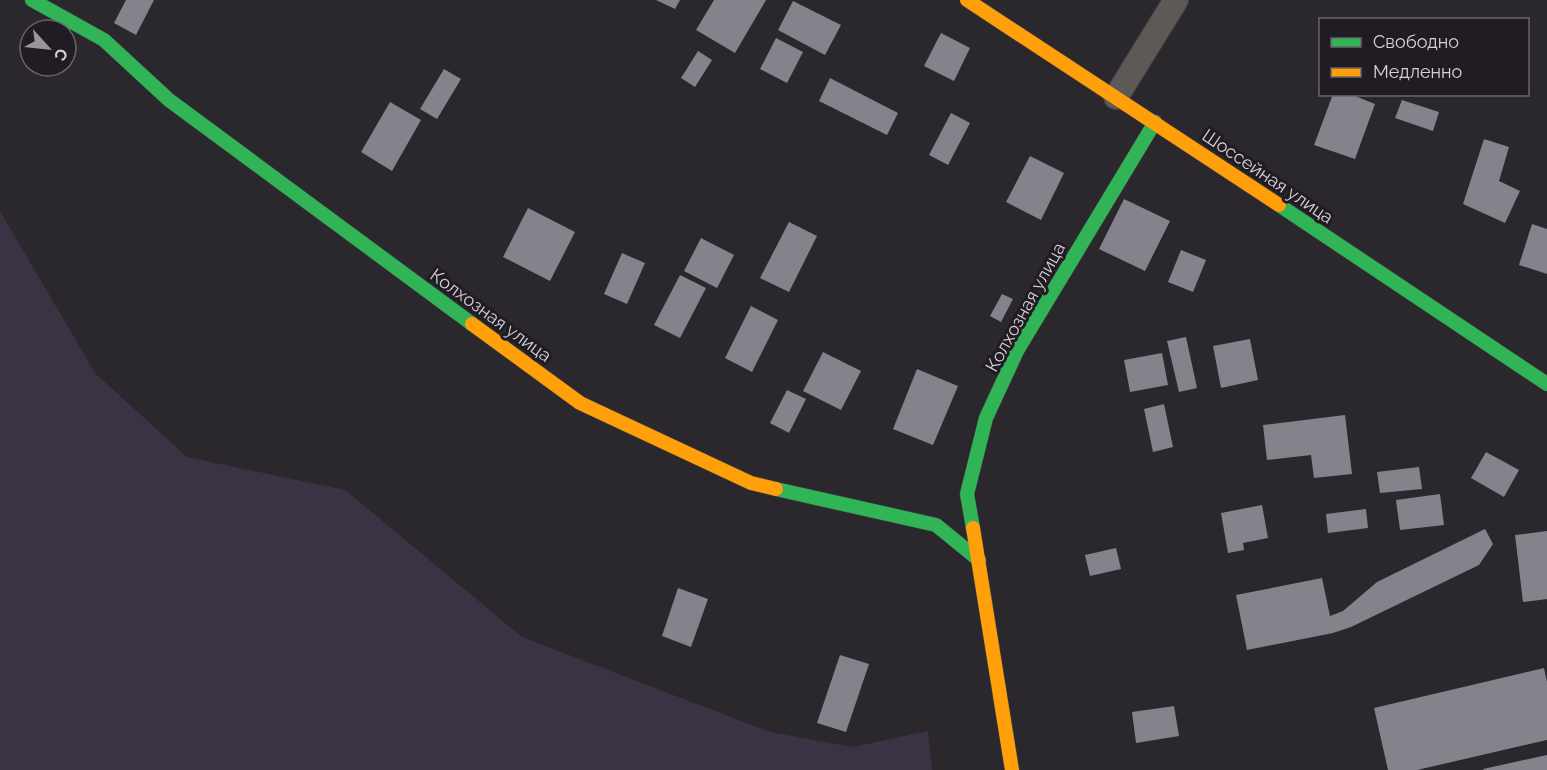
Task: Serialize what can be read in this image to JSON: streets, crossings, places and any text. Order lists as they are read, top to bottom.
{
  "streets": {
    "street": ["Шоссейная улица", "Колхозная улица"]
  },
  "crossings": [
    ["Шоссейная улица", "Колхозная улица"]
  ],
  "legend": ["Свободно", "Медленно"],
  "north": "bottom right"
}
